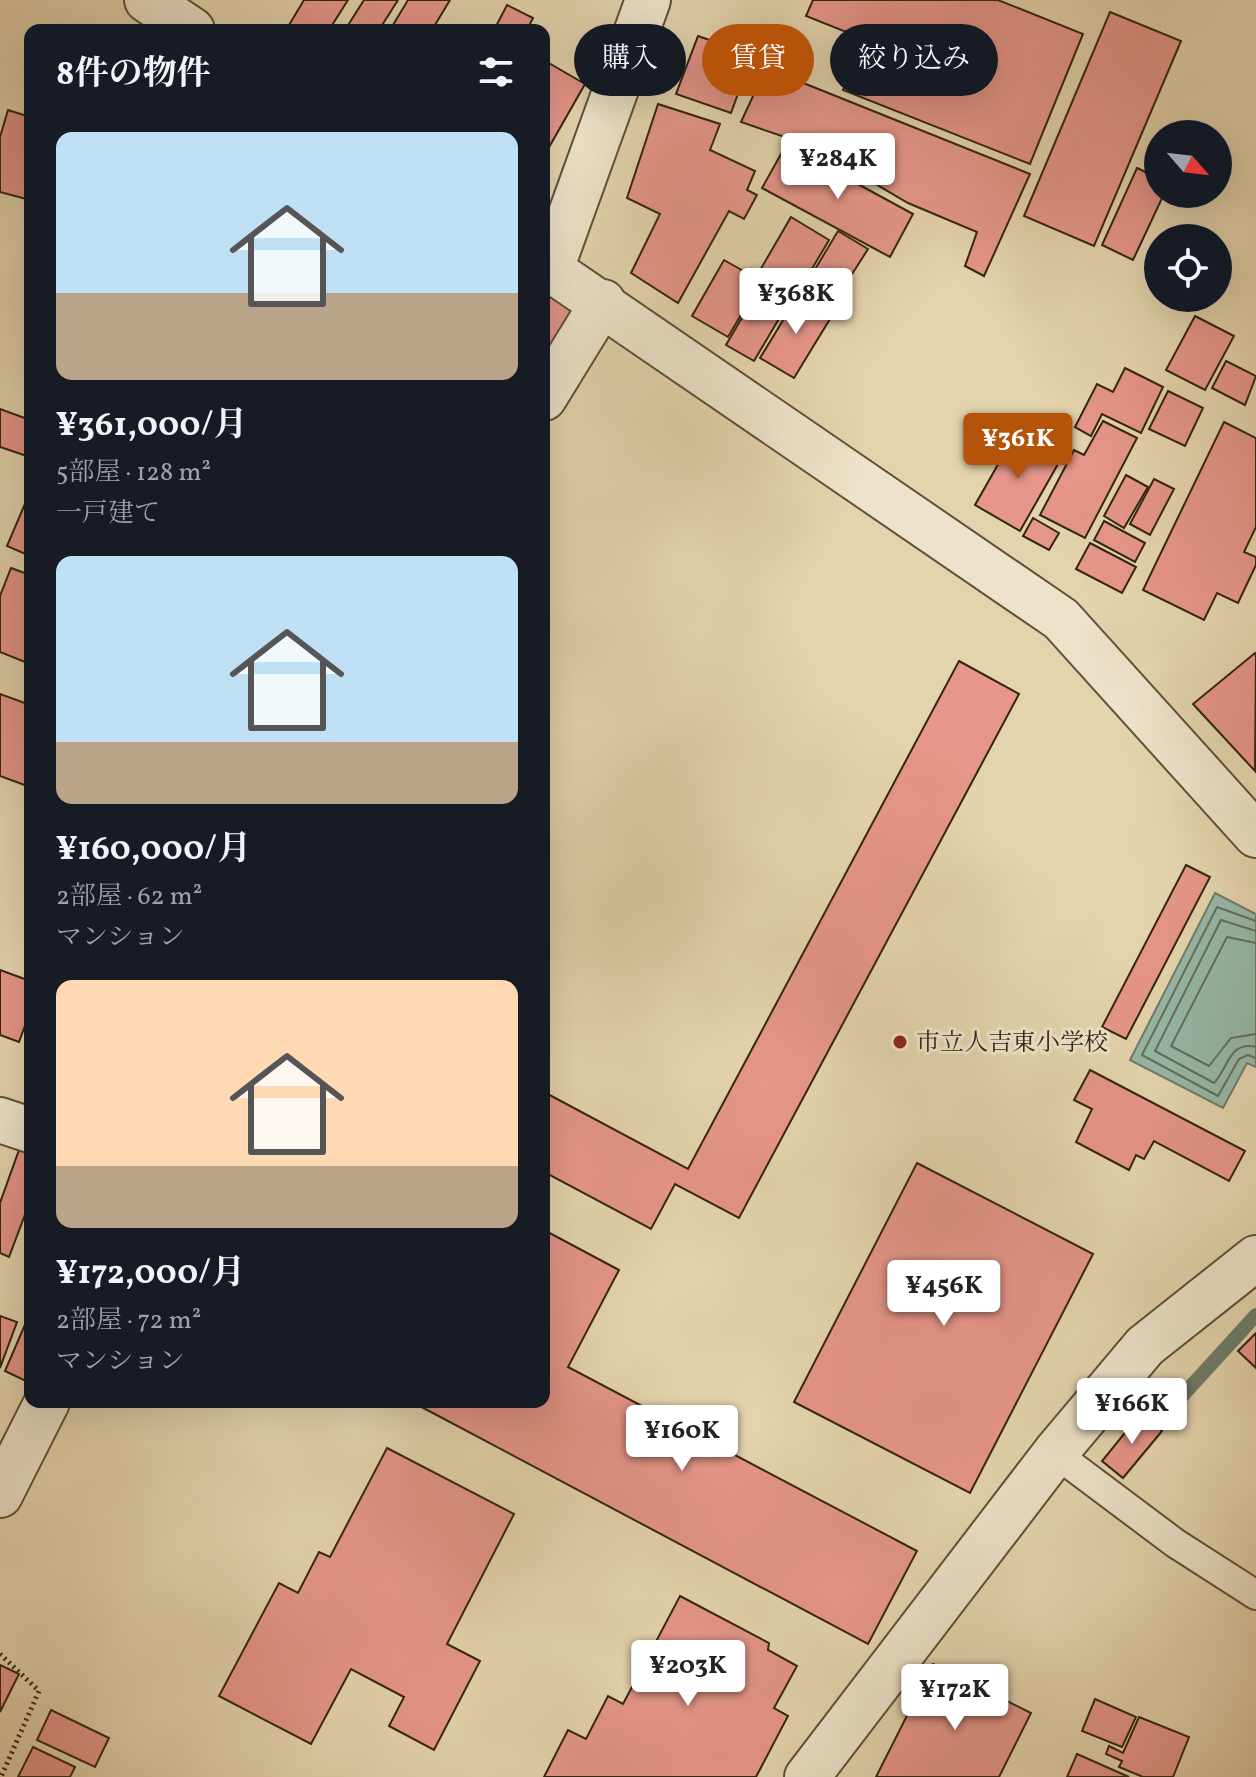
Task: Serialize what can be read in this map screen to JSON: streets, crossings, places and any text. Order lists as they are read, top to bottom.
{
  "places": ["市立人吉東小学校"],
  "north": "bottom right",
  "page": {
    "chip": ["購入", "賃貸", "絞り込み"],
    "heading": "8件の物件",
    "list": [
      {
        "name": "¥361,000/月",
        "note": "5部屋 · 128 m² · 一戸建て"
      },
      {
        "name": "¥160,000/月",
        "note": "2部屋 · 62 m² · マンション"
      },
      {
        "name": "¥172,000/月",
        "note": "2部屋 · 72 m² · マンション"
      }
    ],
    "price": [
      "¥284K",
      "¥368K",
      "¥361K",
      "¥456K",
      "¥166K",
      "¥160K",
      "¥203K",
      "¥172K"
    ]
  }
}
